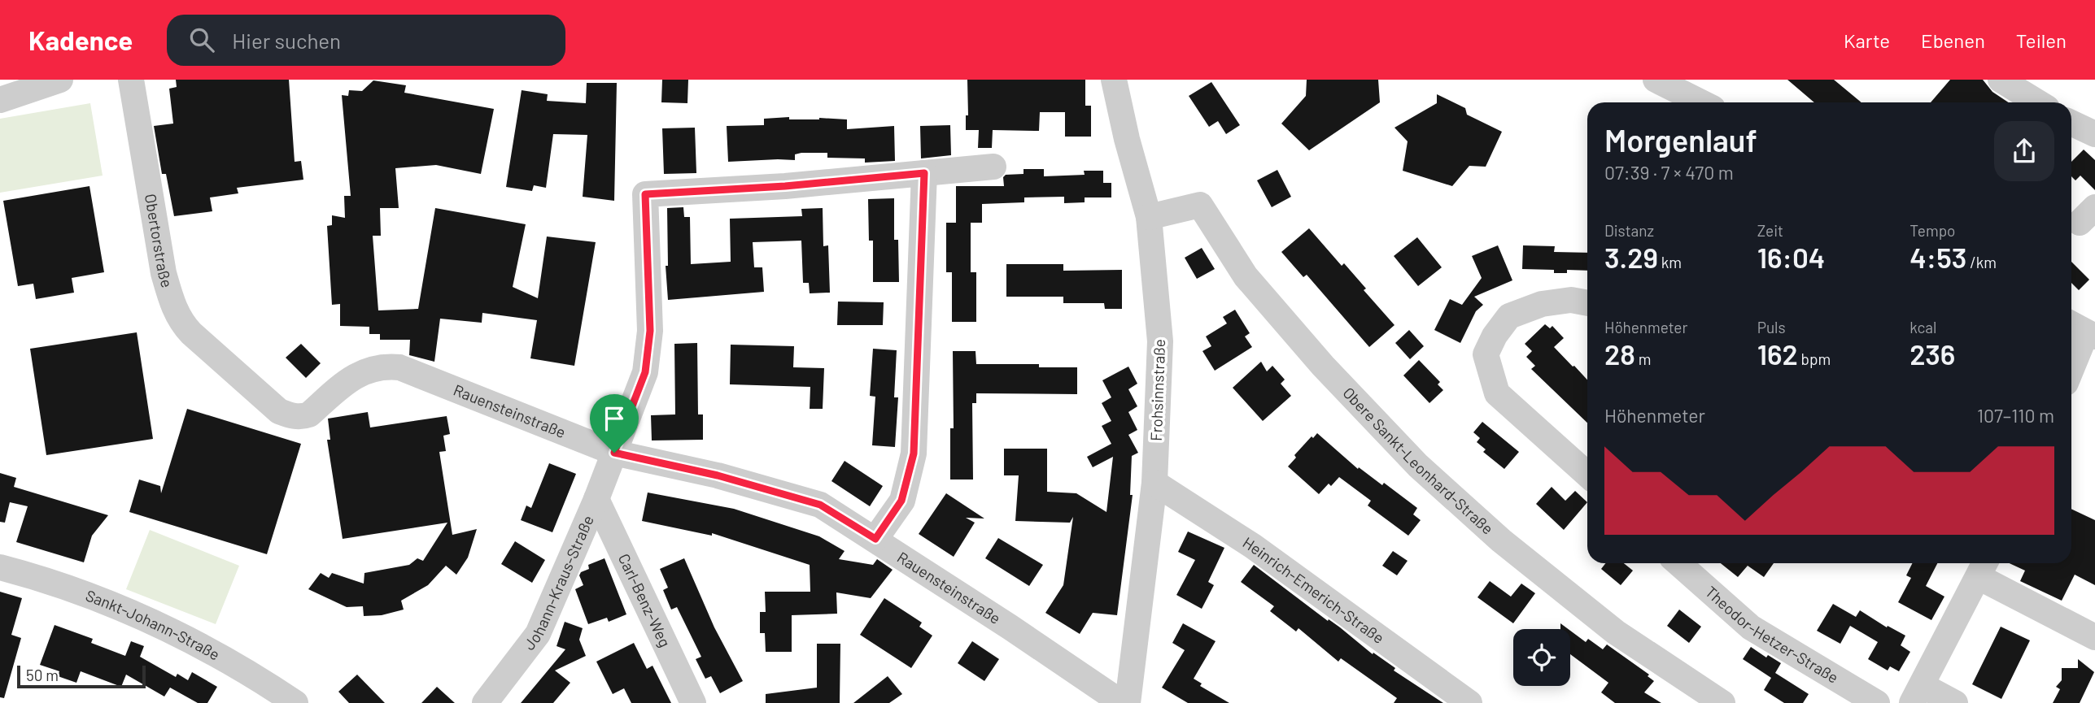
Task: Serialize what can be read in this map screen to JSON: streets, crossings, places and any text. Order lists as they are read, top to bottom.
{
  "streets": {
    "street": [
      "Obertorstraße",
      "Frohsinnstraße",
      "Rauensteinstraße",
      "Obere Sankt-Leonhard-Straße",
      "Johann-Kraus-Straße",
      "Heinrich-Emerich-Straße",
      "Carl-Benz-Weg",
      "Sankt-Johann-Straße",
      "Theodor-Hetzer-Straße"
    ]
  },
  "crossings": [
    ["Obertorstraße", "Rauensteinstraße"],
    ["Frohsinnstraße", "Obere Sankt-Leonhard-Straße"],
    ["Frohsinnstraße", "Heinrich-Emerich-Straße"],
    ["Rauensteinstraße", "Johann-Kraus-Straße"],
    ["Johann-Kraus-Straße", "Carl-Benz-Weg"]
  ],
  "scale_bar": "50 m",
  "page": {
    "header": "Kadence",
    "search": "Hier suchen",
    "nav": ["Karte", "Ebenen", "Teilen"],
    "heading": ["Morgenlauf", "07:39 · 7 × 470 m"],
    "stats": [
      ["Distanz", "3.29 km"],
      ["Zeit", "16:04"],
      ["Tempo", "4:53 /km"],
      ["Höhenmeter", "28 m"],
      ["Puls", "162 bpm"],
      ["kcal", "236"]
    ],
    "chart": ["Höhenmeter", "107–110 m"],
    "scale": "50 m"
  }
}
